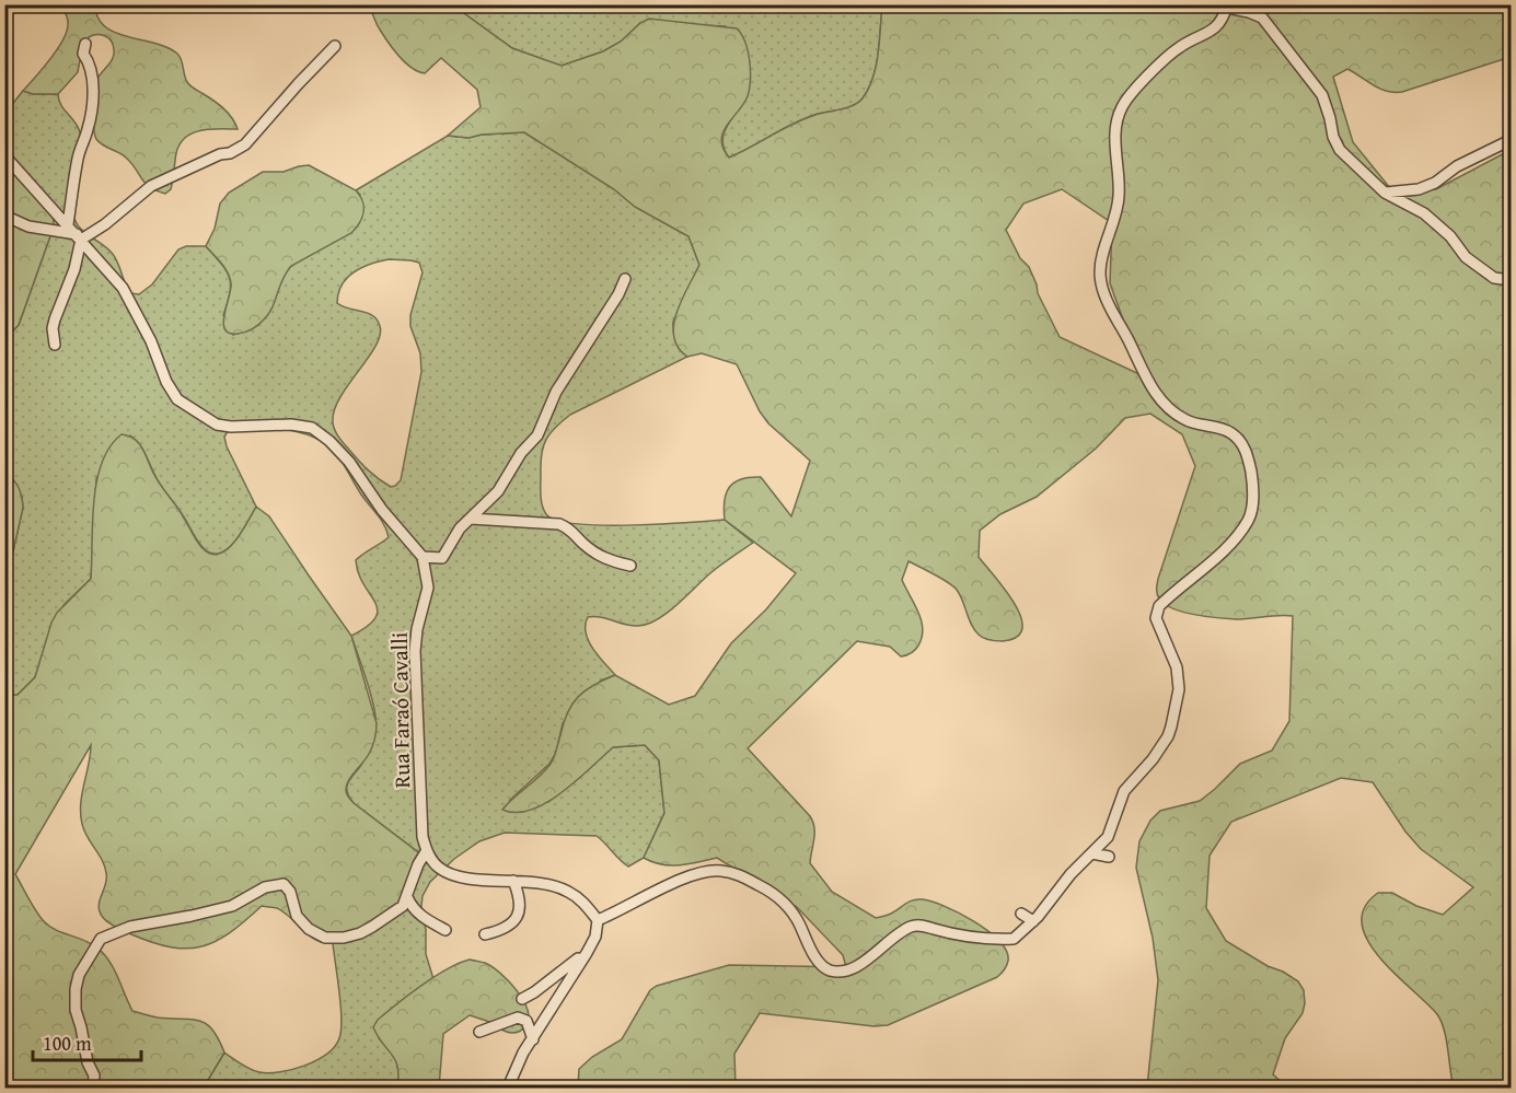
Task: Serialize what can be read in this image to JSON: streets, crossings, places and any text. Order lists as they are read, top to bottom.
{
  "streets": {
    "street": ["Rua Faraó Cavalli"]
  },
  "scale_bar": "100 m"
}
